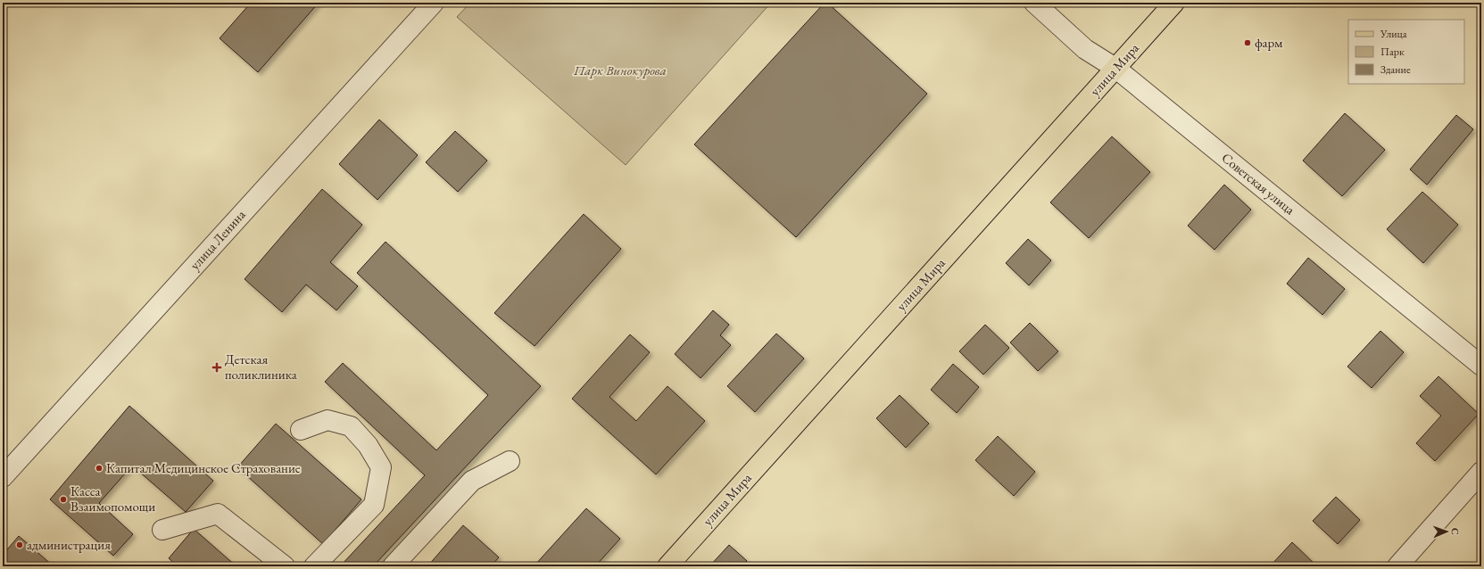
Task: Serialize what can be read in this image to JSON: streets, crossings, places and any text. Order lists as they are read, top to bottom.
{
  "streets": {
    "main road": ["улица Мира"],
    "street": ["Советская улица", "улица Ленина"]
  },
  "crossings": [
    ["улица Мира", "Советская улица"]
  ],
  "parks": ["Парк Винокурова"],
  "places": {
    "other": [
      "фарм",
      "Капитал Медицинское Страхование",
      "Касса Взаимопомощи",
      "администрация"
    ],
    "health": ["Детская поликлиника"]
  },
  "legend": ["Улица", "Парк", "Здание"],
  "north": "right"
}
